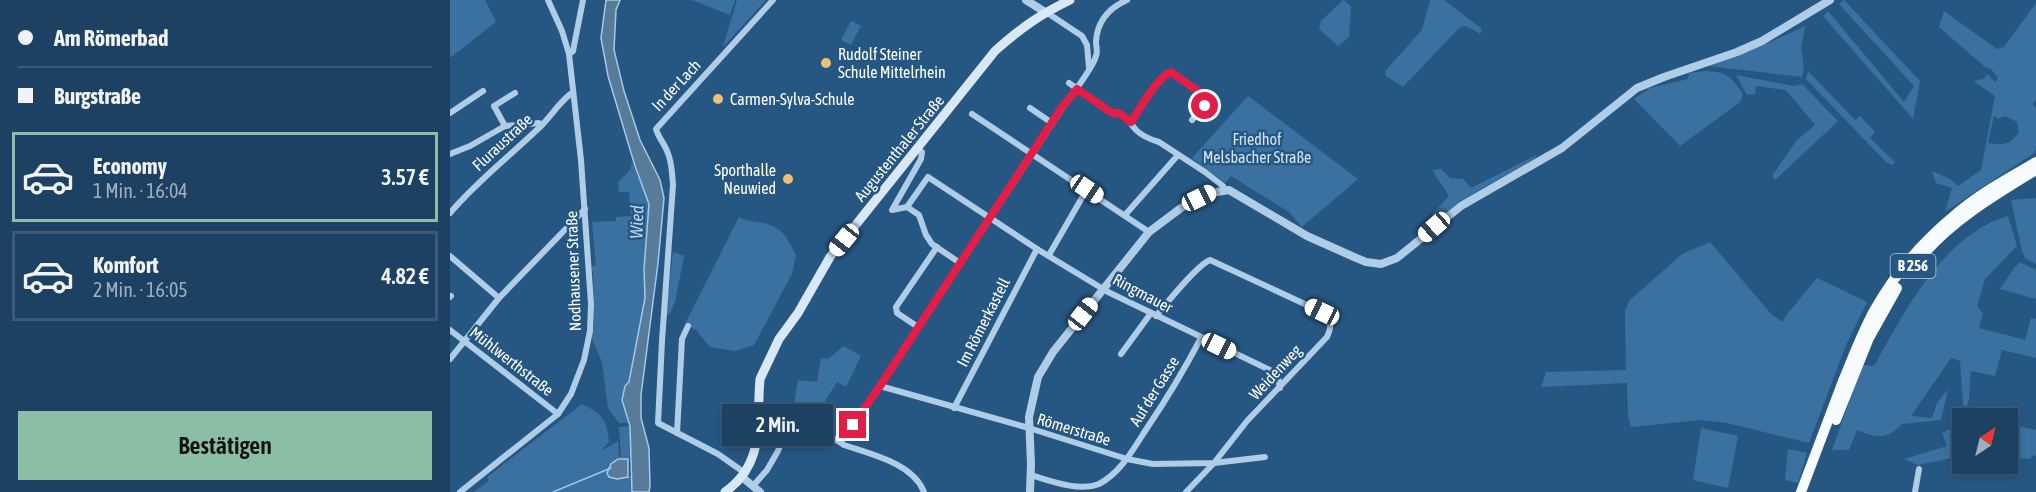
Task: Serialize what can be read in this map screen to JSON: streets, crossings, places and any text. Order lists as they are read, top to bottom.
{
  "streets": {
    "highway": ["B 256"],
    "main road": ["Augustenthaler Straße"],
    "street": [
      "In der Lach",
      "Fluraustraße",
      "Nodhausener Straße",
      "Ringmauer",
      "Im Römerkastell",
      "Mühlwerthstraße",
      "Weidenweg",
      "Auf der Gasse",
      "Römerstraße"
    ]
  },
  "crossings": [
    ["Fluraustraße", "Nodhausener Straße"],
    ["Nodhausener Straße", "Mühlwerthstraße"],
    ["Ringmauer", "Im Römerkastell"],
    ["Ringmauer", "Weidenweg"],
    ["Ringmauer", "Auf der Gasse"],
    ["Im Römerkastell", "Römerstraße"],
    ["Weidenweg", "Römerstraße"],
    ["Auf der Gasse", "Römerstraße"]
  ],
  "water": ["Wied"],
  "parks": ["Friedhof Melsbacher Straße"],
  "places": ["Rudolf Steiner Schule Mittelrhein", "Carmen-Sylva-Schule", "Sporthalle Neuwied"],
  "north": "top right",
  "page": {
    "banner": ["Am Römerbad", "Burgstraße"],
    "list": [
      {
        "name": "Economy",
        "note": "1 Min. · 16:04",
        "value": "3.57 €"
      },
      {
        "name": "Komfort",
        "note": "2 Min. · 16:05",
        "value": "4.82 €"
      }
    ],
    "buttons": "Bestätigen",
    "bubble": "2 Min."
  }
}
